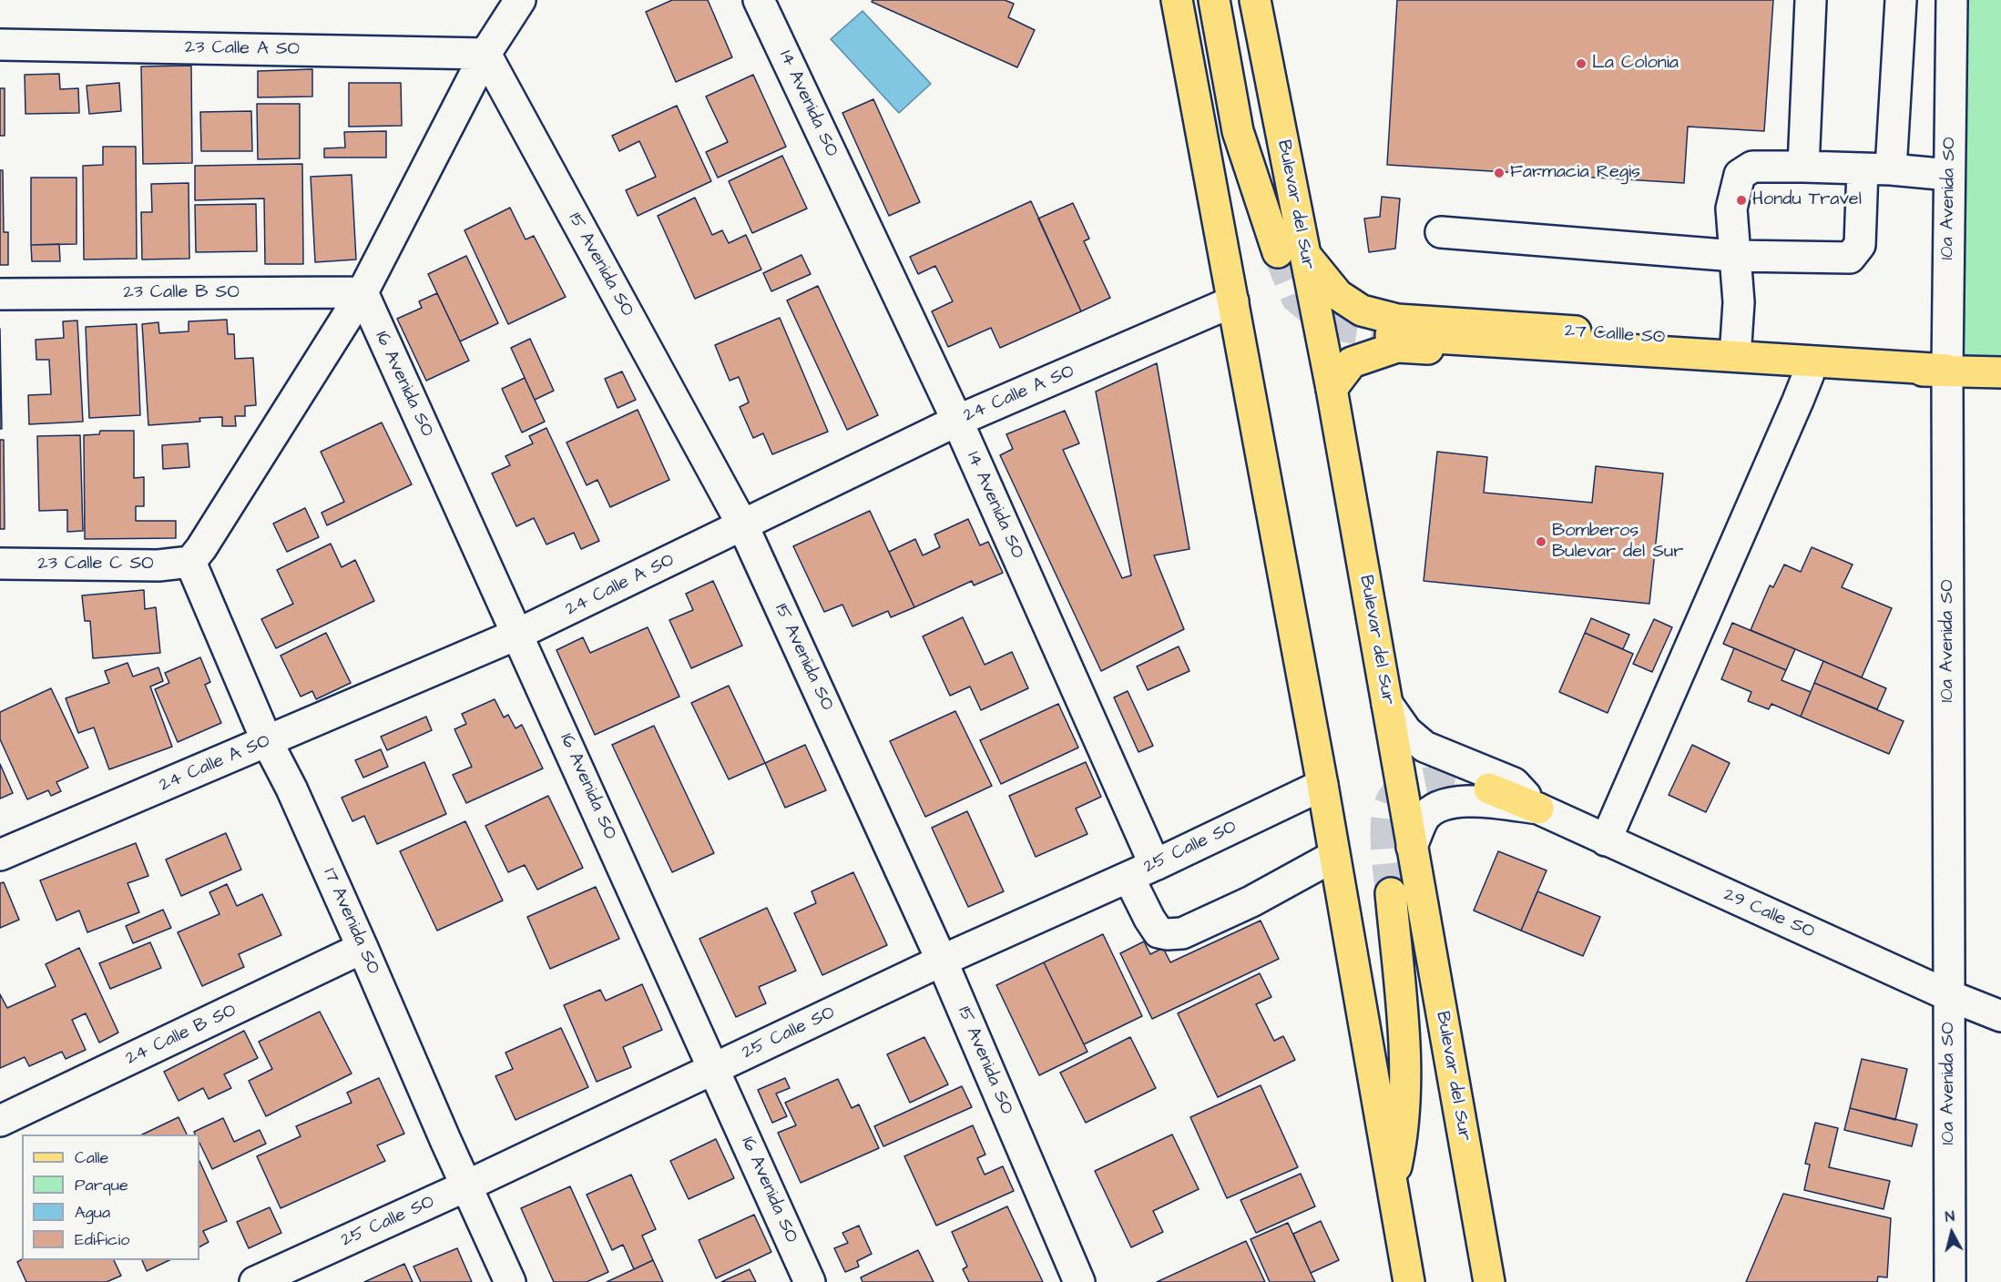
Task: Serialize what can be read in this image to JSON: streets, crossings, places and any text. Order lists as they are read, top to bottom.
{
  "streets": {
    "main road": ["Bulevar del Sur", "27 Callle SO"],
    "street": [
      "23 Calle A SO",
      "14 Avenida SO",
      "10a Avenida SO",
      "15 Avenida SO",
      "23 Calle B SO",
      "16 Avenida SO",
      "24 Calle A SO",
      "23 Calle C SO",
      "25 Calle SO",
      "29 Calle SO",
      "17 Avenida SO",
      "24 Calle B SO"
    ]
  },
  "crossings": [
    ["23 Calle A SO", "15 Avenida SO"],
    ["14 Avenida SO", "24 Calle A SO"],
    ["14 Avenida SO", "25 Calle SO"],
    ["10a Avenida SO", "27 Callle SO"],
    ["10a Avenida SO", "29 Calle SO"],
    ["Bulevar del Sur", "27 Callle SO"],
    ["Bulevar del Sur", "29 Calle SO"],
    ["15 Avenida SO", "24 Calle A SO"],
    ["15 Avenida SO", "25 Calle SO"],
    ["23 Calle B SO", "16 Avenida SO"],
    ["16 Avenida SO", "24 Calle A SO"],
    ["16 Avenida SO", "25 Calle SO"],
    ["24 Calle A SO", "17 Avenida SO"],
    ["23 Calle C SO", "17 Avenida SO"],
    ["25 Calle SO", "17 Avenida SO"],
    ["17 Avenida SO", "24 Calle B SO"]
  ],
  "places": [
    "La Colonia",
    "Farmacia Regis",
    "Hondu Travel",
    "Bomberos Bulevar del Sur"
  ],
  "legend": [
    "Calle",
    "Parque",
    "Agua",
    "Edificio"
  ],
  "north": "top"
}
